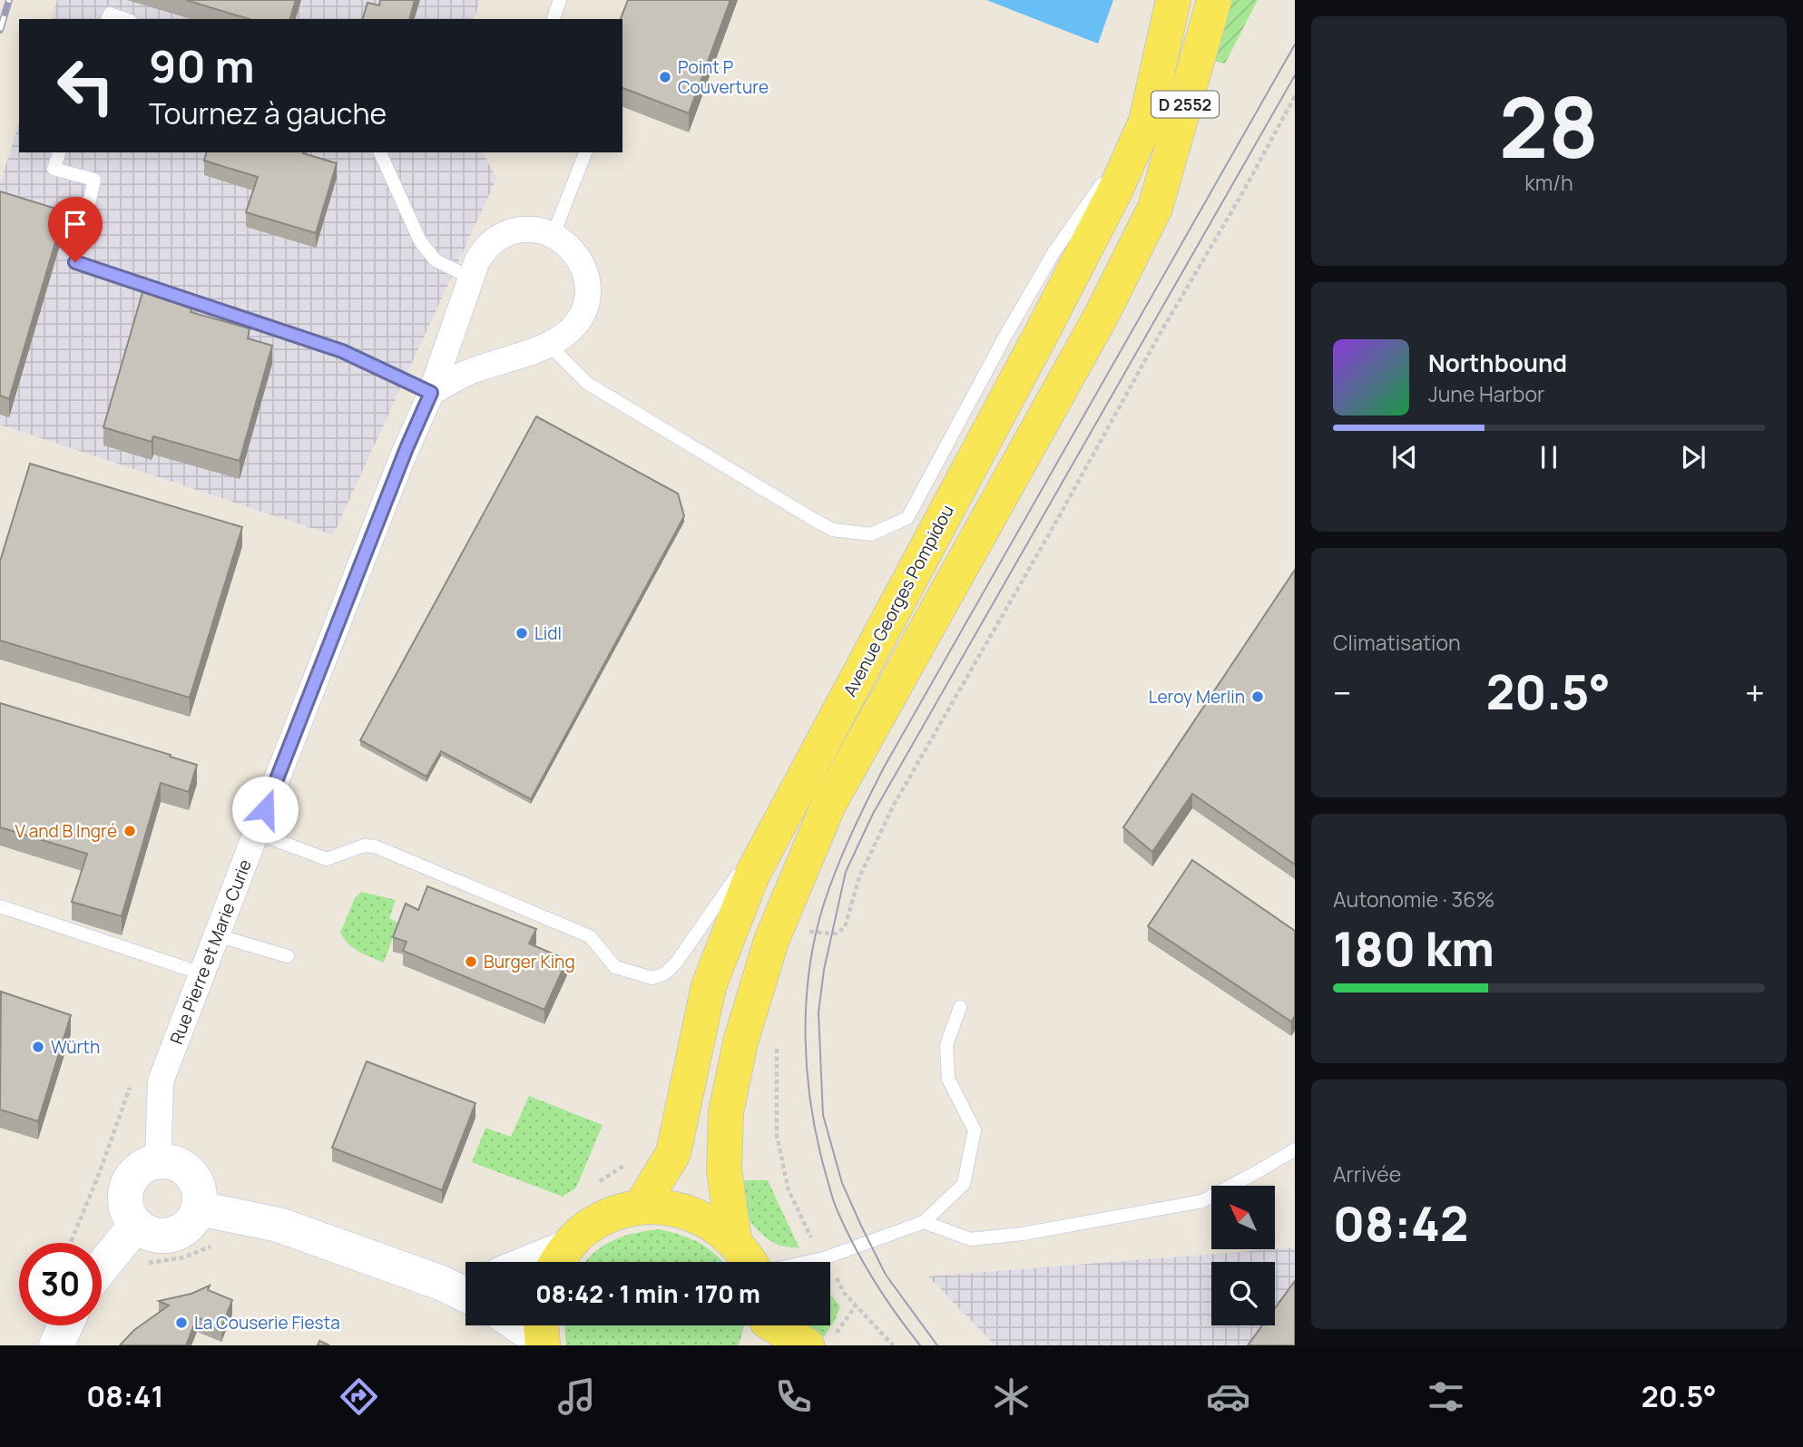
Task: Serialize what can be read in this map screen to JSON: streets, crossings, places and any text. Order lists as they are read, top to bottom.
{
  "streets": {
    "main road": ["D 2552", "Avenue Georges Pompidou"],
    "street": ["Rue Pierre et Marie Curie"]
  },
  "places": [
    "Point P Couverture",
    "Lidl",
    "Leroy Merlin",
    "V and B Ingré",
    "Burger King",
    "Würth",
    "La Couserie Fiesta"
  ],
  "north": "top left",
  "page": {
    "tile": [
      ["28", "km/h"],
      "Climatisation",
      ["Autonomie · 36%", "180 km"],
      ["Arrivée", "08:42"]
    ],
    "turn": ["90 m", "Tournez à gauche"],
    "song": ["Northbound", "June Harbor"],
    "heat": ["−", "20.5°", "+"],
    "limit": "30",
    "trip": "08:42 · 1 min · 170 m",
    "tabs": ["08:41", "20.5°"]
  }
}
